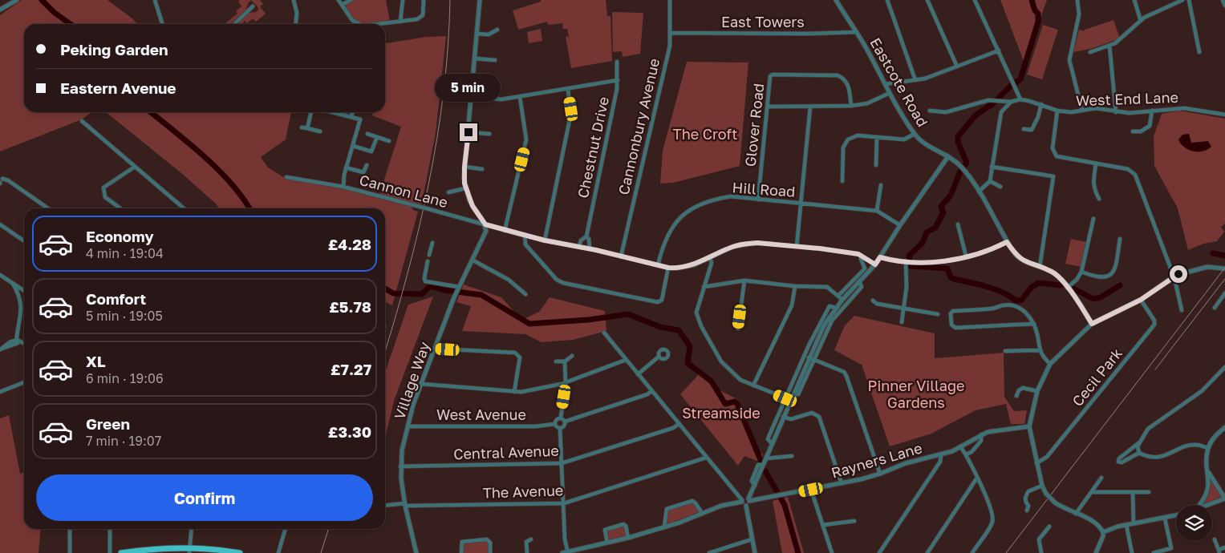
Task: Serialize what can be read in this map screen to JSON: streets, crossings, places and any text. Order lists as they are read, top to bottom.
{
  "streets": {
    "street": [
      "East Towers",
      "Eastcote Road",
      "West End Lane",
      "Glover Road",
      "Cannonbury Avenue",
      "Chestnut Drive",
      "Hill Road",
      "Cannon Lane",
      "Cecil Park",
      "Village Way",
      "West Avenue",
      "Central Avenue",
      "Rayners Lane",
      "The Avenue"
    ]
  },
  "crossings": [
    ["East Towers", "Eastcote Road"],
    ["East Towers", "Cannonbury Avenue"],
    ["Glover Road", "Hill Road"],
    ["Cannonbury Avenue", "Cannon Lane"],
    ["Chestnut Drive", "Cannon Lane"],
    ["Hill Road", "Cannon Lane"],
    ["Cannon Lane", "Village Way"],
    ["Village Way", "West Avenue"],
    ["Village Way", "Central Avenue"],
    ["Village Way", "The Avenue"]
  ],
  "parks": ["The Croft", "Pinner Village Gardens", "Streamside"],
  "page": {
    "banner": ["Peking Garden", "Eastern Avenue"],
    "bubble": "5 min",
    "list": [
      {
        "name": "Economy",
        "note": "4 min · 19:04",
        "value": "£4.28"
      },
      {
        "name": "Comfort",
        "note": "5 min · 19:05",
        "value": "£5.78"
      },
      {
        "name": "XL",
        "note": "6 min · 19:06",
        "value": "£7.27"
      },
      {
        "name": "Green",
        "note": "7 min · 19:07",
        "value": "£3.30"
      }
    ],
    "buttons": "Confirm"
  }
}
